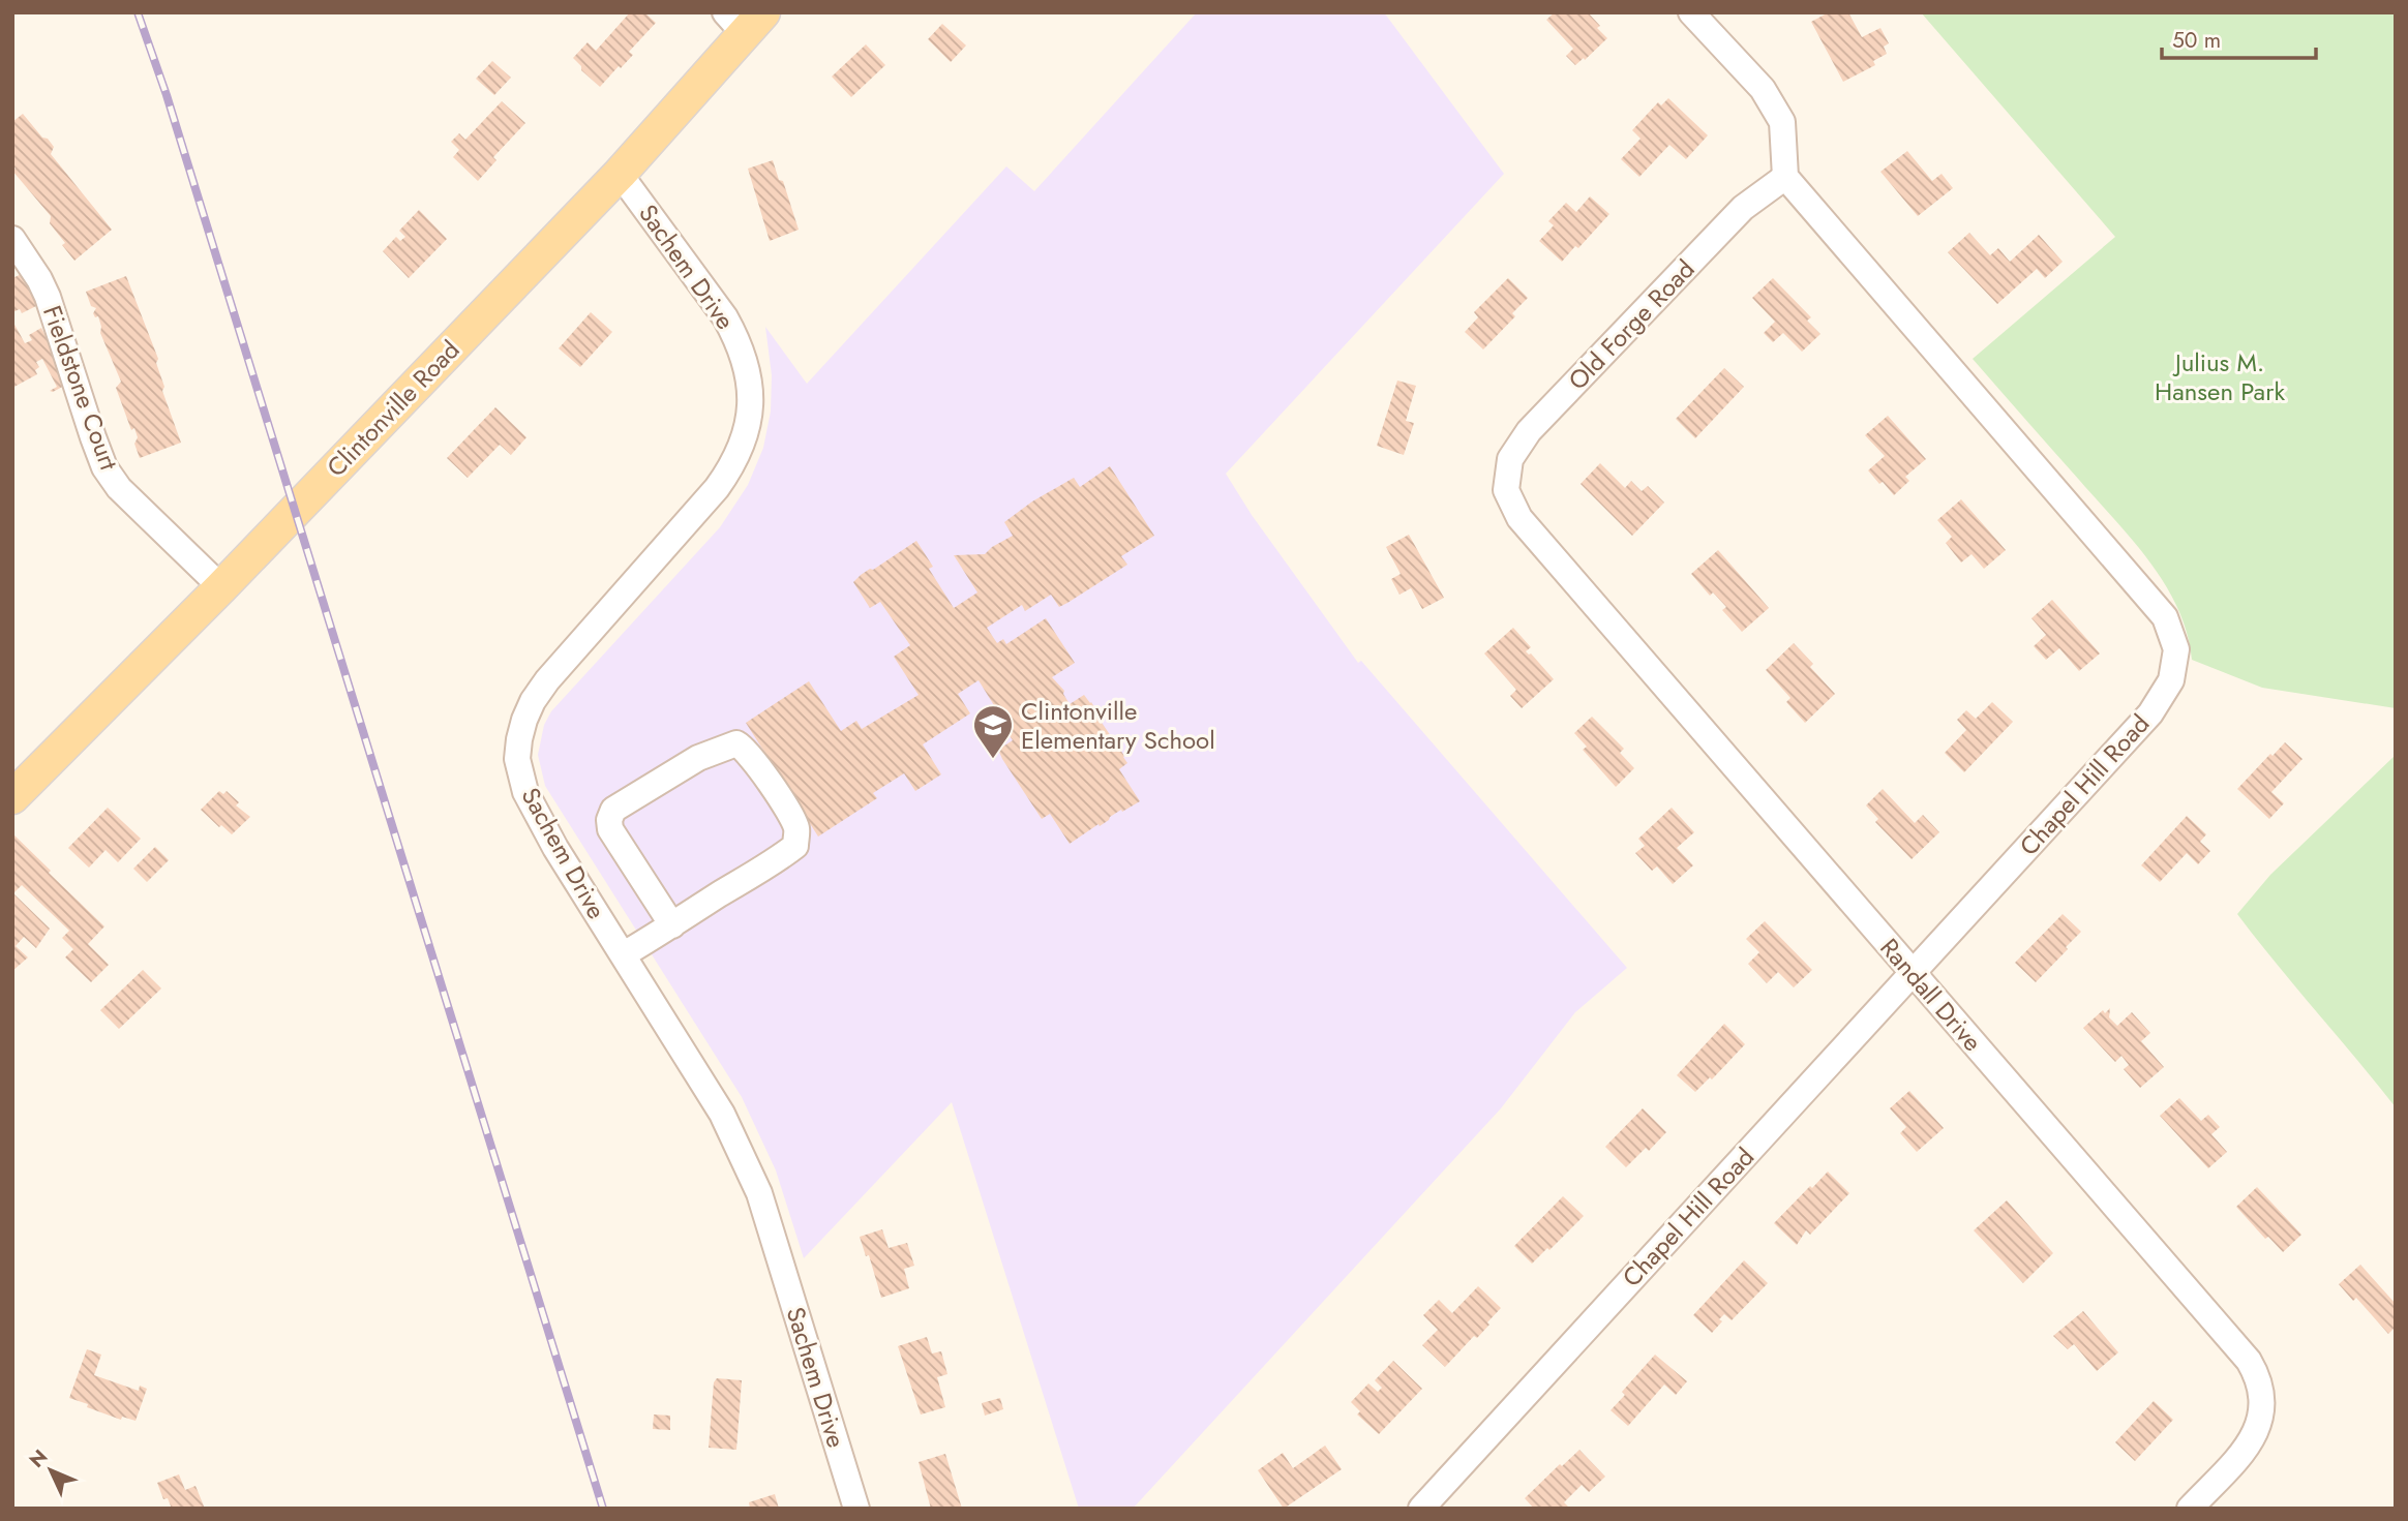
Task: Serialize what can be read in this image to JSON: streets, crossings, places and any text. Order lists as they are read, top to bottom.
{
  "streets": {
    "main road": ["Clintonville Road"],
    "street": [
      "Sachem Drive",
      "Old Forge Road",
      "Fieldstone Court",
      "Chapel Hill Road",
      "Randall Drive"
    ]
  },
  "crossings": [
    ["Sachem Drive", "Clintonville Road"],
    ["Old Forge Road", "Chapel Hill Road"],
    ["Old Forge Road", "Randall Drive"],
    ["Fieldstone Court", "Clintonville Road"],
    ["Chapel Hill Road", "Randall Drive"]
  ],
  "parks": ["Julius M. Hansen Park"],
  "places": {
    "school or university": ["Clintonville Elementary School"]
  },
  "scale_bar": "50 m",
  "north": "top left"
}
